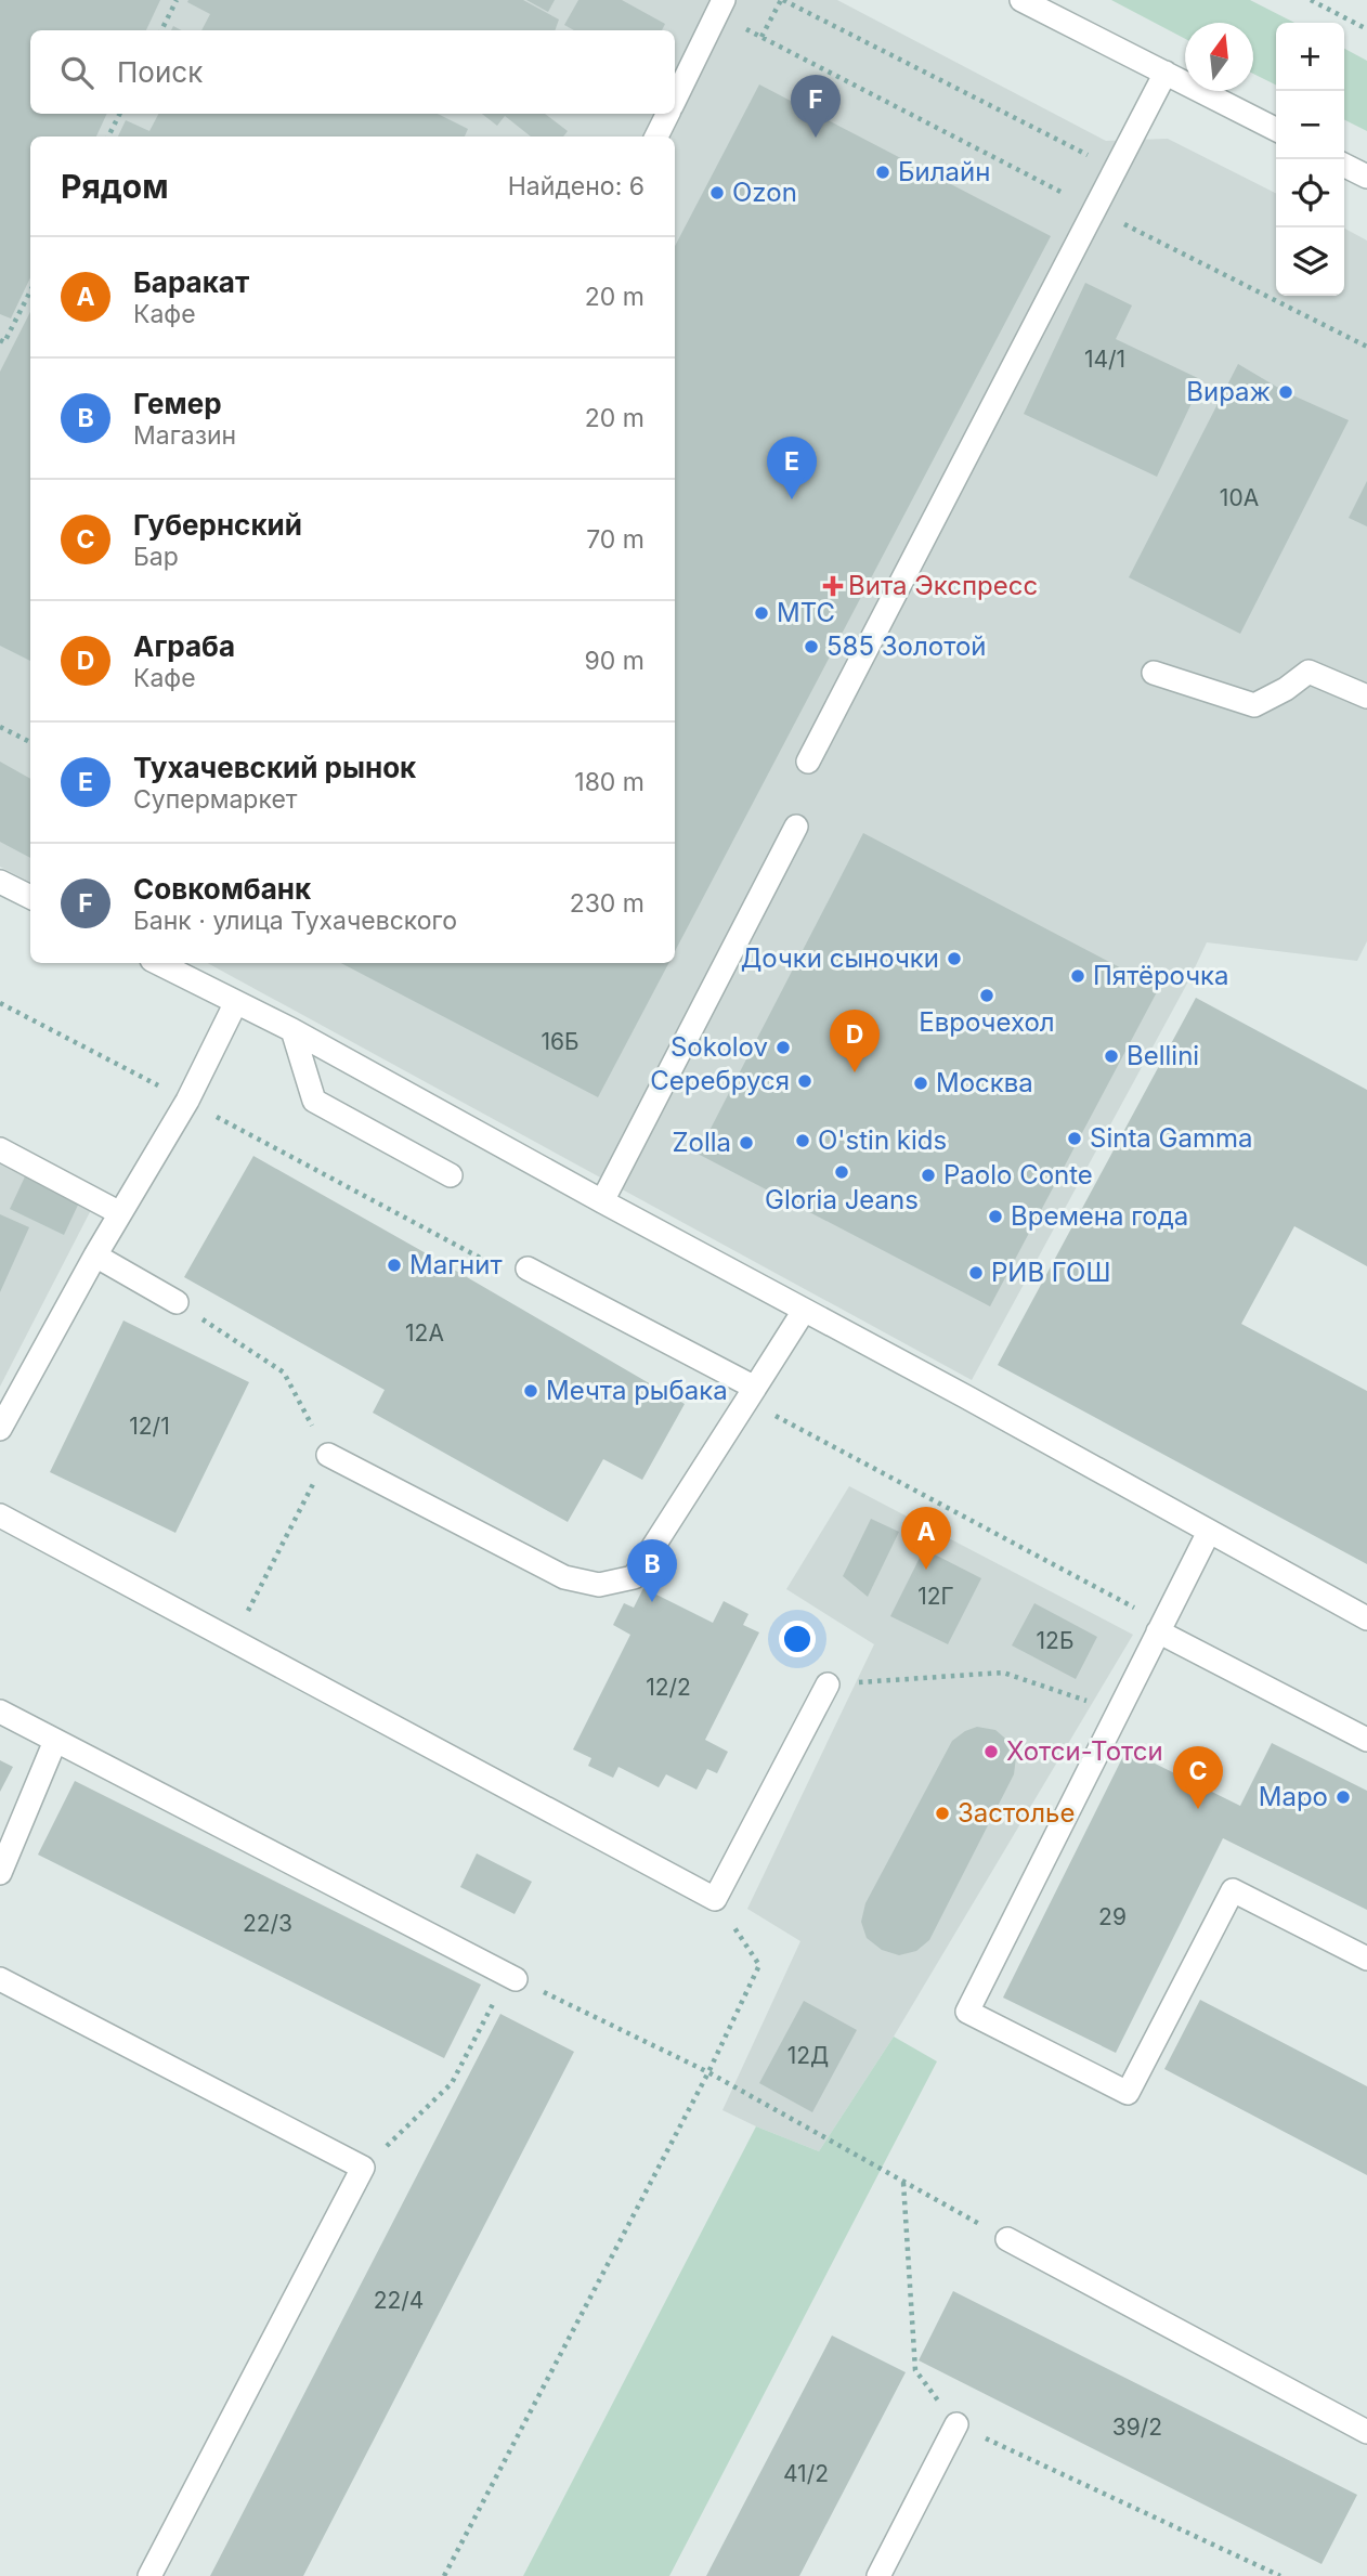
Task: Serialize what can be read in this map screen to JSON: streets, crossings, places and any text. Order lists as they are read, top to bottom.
{
  "places": {
    "other": [
      "Билайн",
      "Ozon",
      "Вираж",
      "МТС",
      "585 Золотой",
      "Дочки сыночки",
      "Пятёрочка",
      "Еврочехол",
      "Sokolov",
      "Bellini",
      "Серебруся",
      "Москва",
      "Sinta Gamma",
      "O'stin kids",
      "Zolla",
      "Gloria Jeans",
      "Paolo Conte",
      "Времена года",
      "Магнит",
      "РИВ ГОШ",
      "Мечта рыбака",
      "Хотси-Тотси",
      "Маро",
      "Застолье"
    ],
    "health": ["Вита Экспресс"]
  },
  "house_numbers": [
    "14/1",
    "10А",
    "16Б",
    "12А",
    "12/1",
    "12Г",
    "12Б",
    "12/2",
    "29",
    "22/3",
    "12Д",
    "22/4",
    "39/2",
    "41/2"
  ],
  "north": "top",
  "page": {
    "map_buttons": ["+", "−"],
    "search": "Поиск",
    "pins": [
      "F",
      "E",
      "D",
      "A",
      "B",
      "C"
    ],
    "heading": ["Рядом", "Найдено: 6"],
    "list": [
      {
        "mark": "A",
        "name": "Баракат",
        "note": "Кафе",
        "value": "20 m"
      },
      {
        "mark": "B",
        "name": "Гемер",
        "note": "Магазин",
        "value": "20 m"
      },
      {
        "mark": "C",
        "name": "Губернский",
        "note": "Бар",
        "value": "70 m"
      },
      {
        "mark": "D",
        "name": "Аграба",
        "note": "Кафе",
        "value": "90 m"
      },
      {
        "mark": "E",
        "name": "Тухачевский рынок",
        "note": "Супермаркет",
        "value": "180 m"
      },
      {
        "mark": "F",
        "name": "Совкомбанк",
        "note": "Банк · улица Тухачевского",
        "value": "230 m"
      }
    ]
  }
}
